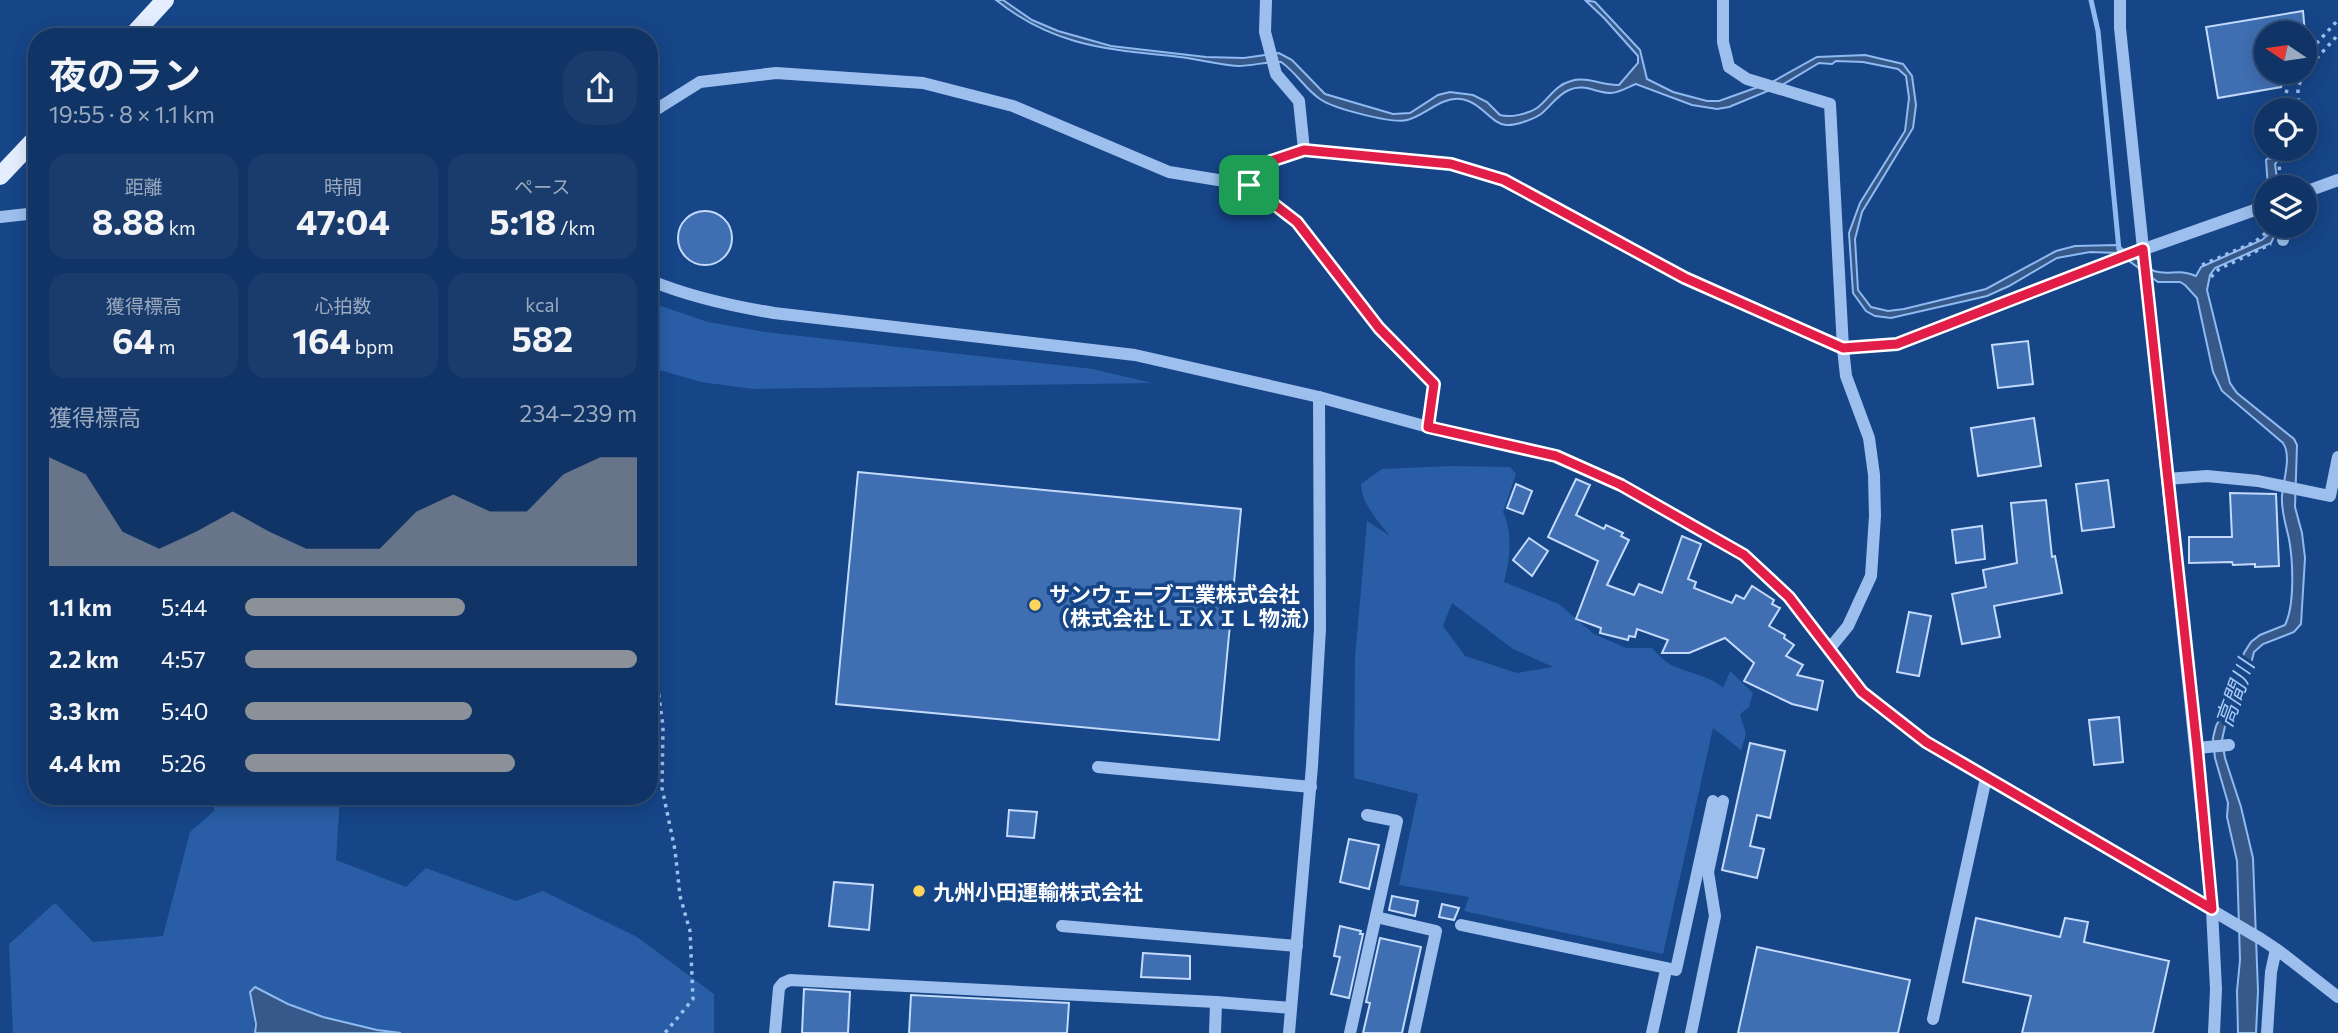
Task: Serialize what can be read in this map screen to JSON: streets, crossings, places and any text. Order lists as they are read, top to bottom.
{
  "water": ["高間川"],
  "places": ["サンウェーブ工業株式会社 （株式会社ＬＩＸＩＬ物流）", "九州小田運輸株式会社"],
  "north": "left",
  "page": {
    "heading": ["夜のラン", "19:55 · 8 × 1.1 km"],
    "stats": [
      ["距離", "8.88 km"],
      ["時間", "47:04"],
      ["ペース", "5:18 /km"],
      ["獲得標高", "64 m"],
      ["心拍数", "164 bpm"],
      ["kcal", "582"]
    ],
    "chart": ["獲得標高", "234–239 m"],
    "list": [
      {
        "name": "1.1 km",
        "note": "5:44"
      },
      {
        "name": "2.2 km",
        "note": "4:57"
      },
      {
        "name": "3.3 km",
        "note": "5:40"
      },
      {
        "name": "4.4 km",
        "note": "5:26"
      }
    ]
  }
}
